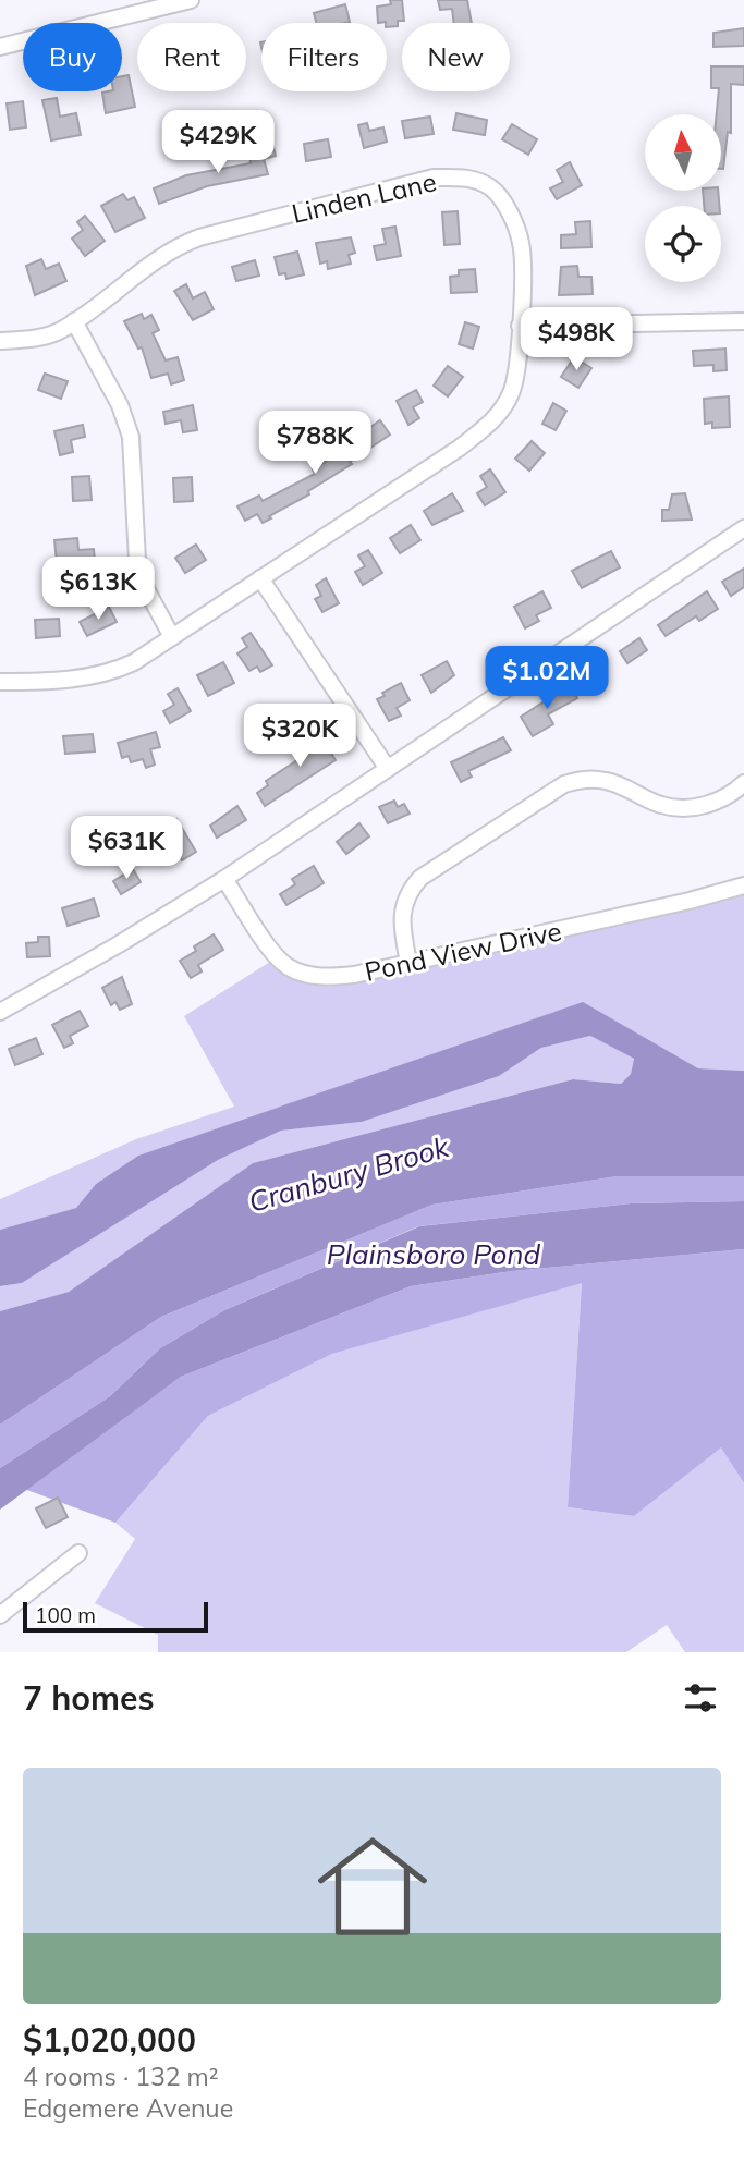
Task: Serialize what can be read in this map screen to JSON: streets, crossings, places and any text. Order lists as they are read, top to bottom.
{
  "streets": {
    "street": ["Linden Lane", "Pond View Drive"]
  },
  "water": ["Cranbury Brook", "Plainsboro Pond"],
  "scale_bar": "100 m",
  "north": "top",
  "page": {
    "chip": [
      "Buy",
      "Rent",
      "Filters",
      "New"
    ],
    "price": [
      "$429K",
      "$498K",
      "$788K",
      "$613K",
      "$1.02M",
      "$320K",
      "$631K"
    ],
    "scale": "100 m",
    "heading": "7 homes",
    "list": [
      {
        "name": "$1,020,000",
        "note": "4 rooms · 132 m² · Edgemere Avenue"
      }
    ]
  }
}
